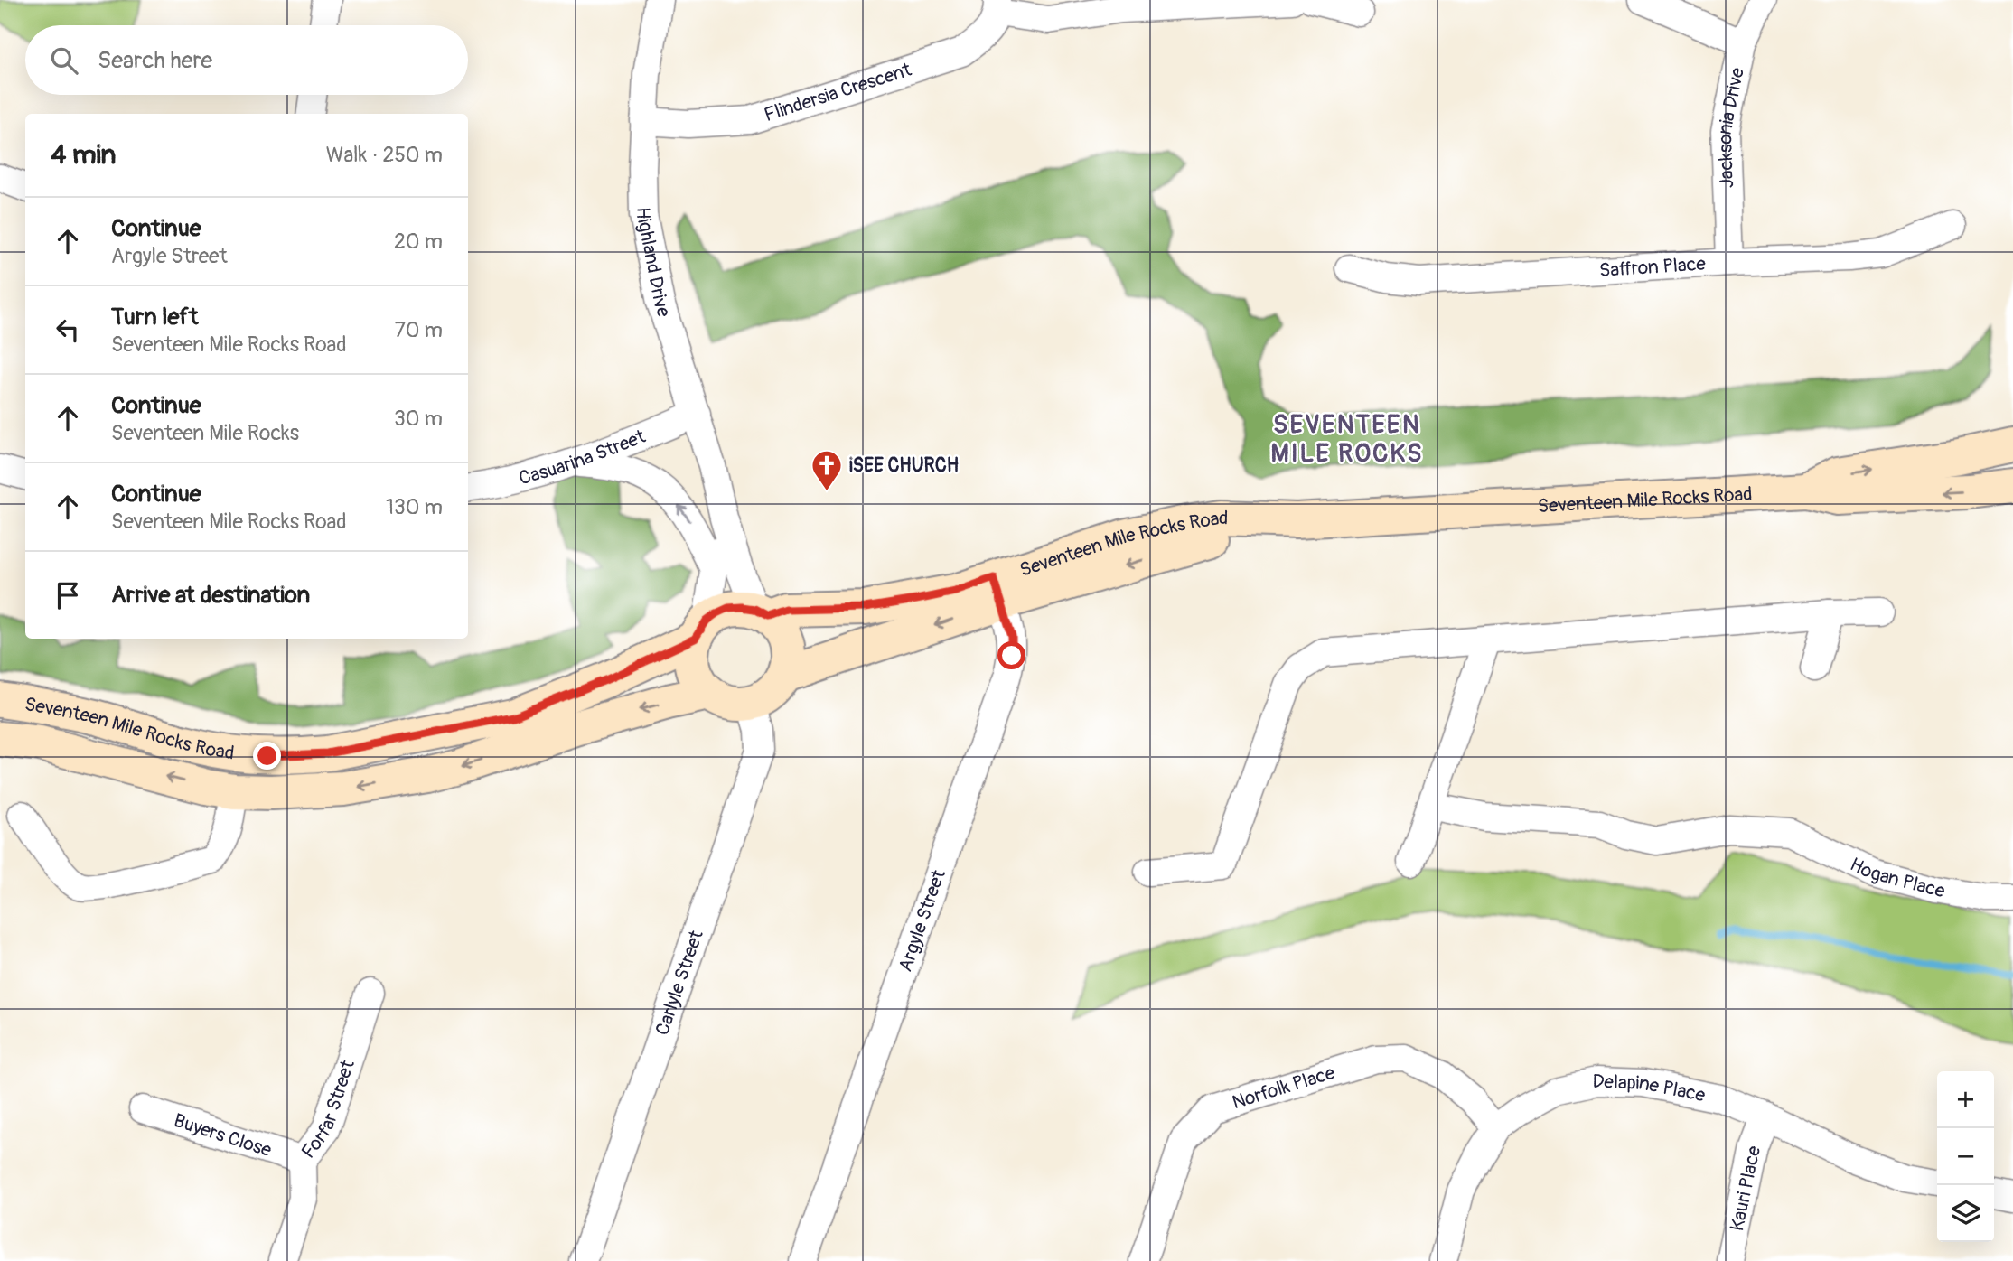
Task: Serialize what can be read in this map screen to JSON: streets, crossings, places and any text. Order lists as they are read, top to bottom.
{
  "streets": {
    "main road": ["Seventeen Mile Rocks Road"],
    "street": [
      "Flindersia Crescent",
      "Jacksonia Drive",
      "Highland Drive",
      "Saffron Place",
      "Casuarina Street",
      "Hogan Place",
      "Argyle Street",
      "Carlyle Street",
      "Norfolk Place",
      "Delapine Place",
      "Forfar Street",
      "Buyers Close",
      "Kauri Place"
    ]
  },
  "crossings": [
    ["Flindersia Crescent", "Highland Drive"],
    ["Jacksonia Drive", "Saffron Place"],
    ["Highland Drive", "Casuarina Street"],
    ["Highland Drive", "Seventeen Mile Rocks Road"],
    ["Highland Drive", "Carlyle Street"],
    ["Seventeen Mile Rocks Road", "Argyle Street"],
    ["Seventeen Mile Rocks Road", "Carlyle Street"],
    ["Norfolk Place", "Delapine Place"],
    ["Delapine Place", "Kauri Place"],
    ["Forfar Street", "Buyers Close"]
  ],
  "districts": ["SEVENTEEN MILE ROCKS"],
  "places": {
    "church": ["iSEE CHURCH"]
  },
  "page": {
    "search": "Search here",
    "heading": ["4 min", "Walk · 250 m"],
    "list": [
      ["Continue", "Argyle Street", "20 m"],
      ["Turn left", "Seventeen Mile Rocks Road", "70 m"],
      ["Continue", "Seventeen Mile Rocks", "30 m"],
      ["Continue", "Seventeen Mile Rocks Road", "130 m"],
      "Arrive at destination"
    ],
    "map_buttons": ["+", "−"]
  }
}
